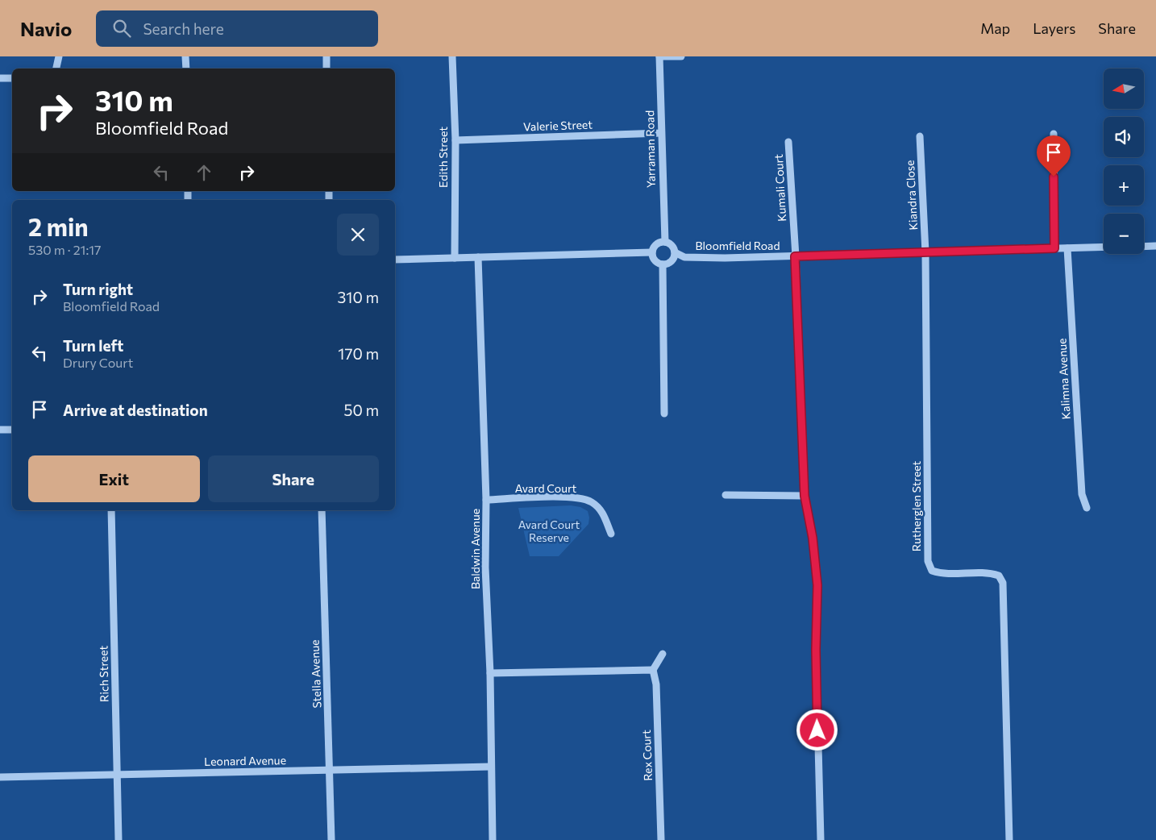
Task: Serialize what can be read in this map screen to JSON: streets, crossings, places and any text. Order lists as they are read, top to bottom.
{
  "streets": {
    "street": [
      "Valerie Street",
      "Yarraman Road",
      "Edith Street",
      "Kumali Court",
      "Kiandra Close",
      "Bloomfield Road",
      "Kalimna Avenue",
      "Avard Court",
      "Rutherglen Street",
      "Baldwin Avenue",
      "Rich Street",
      "Stella Avenue",
      "Rex Court",
      "Leonard Avenue"
    ]
  },
  "crossings": [
    ["Valerie Street", "Yarraman Road"],
    ["Valerie Street", "Edith Street"],
    ["Yarraman Road", "Bloomfield Road"],
    ["Kumali Court", "Bloomfield Road"],
    ["Kiandra Close", "Bloomfield Road"],
    ["Kiandra Close", "Rutherglen Street"],
    ["Bloomfield Road", "Kalimna Avenue"],
    ["Bloomfield Road", "Rutherglen Street"],
    ["Avard Court", "Baldwin Avenue"],
    ["Baldwin Avenue", "Leonard Avenue"],
    ["Rich Street", "Leonard Avenue"],
    ["Stella Avenue", "Leonard Avenue"]
  ],
  "parks": ["Avard Court Reserve"],
  "north": "left",
  "page": {
    "header": "Navio",
    "search": "Search here",
    "nav": ["Map", "Layers", "Share"],
    "map_buttons": ["+", "−"],
    "turn": ["310 m", "Bloomfield Road"],
    "heading": ["2 min", "530 m · 21:17"],
    "list": [
      {
        "name": "Turn right",
        "note": "Bloomfield Road",
        "value": "310 m"
      },
      {
        "name": "Turn left",
        "note": "Drury Court",
        "value": "170 m"
      },
      {
        "name": "Arrive at destination",
        "value": "50 m"
      }
    ],
    "buttons": ["Exit", "Share"]
  }
}
